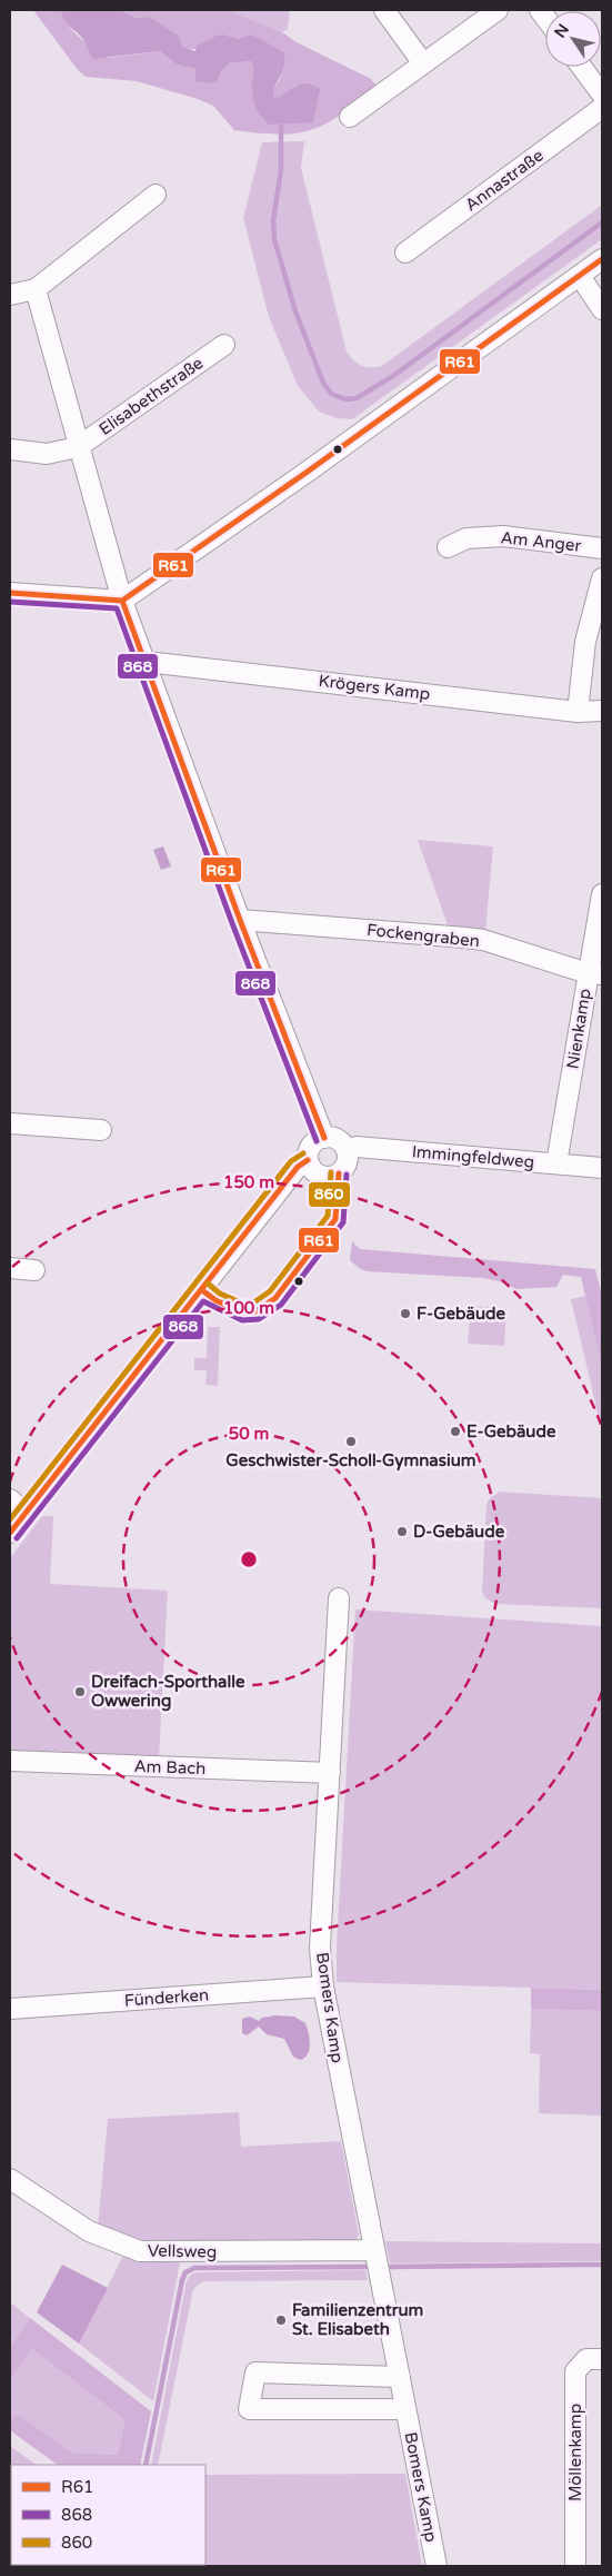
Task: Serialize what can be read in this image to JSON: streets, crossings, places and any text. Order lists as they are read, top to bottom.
{
  "streets": {
    "street": [
      "Annastraße",
      "Elisabethstraße",
      "Am Anger",
      "Krögers Kamp",
      "Fockengraben",
      "Nienkamp",
      "Immingfeldweg",
      "Am Bach",
      "Fünderken",
      "Bomers Kamp",
      "Vellsweg",
      "Möllenkamp"
    ]
  },
  "crossings": [
    ["Fockengraben", "Nienkamp"],
    ["Nienkamp", "Immingfeldweg"],
    ["Am Bach", "Bomers Kamp"],
    ["Fünderken", "Bomers Kamp"],
    ["Bomers Kamp", "Vellsweg"]
  ],
  "places": [
    "F-Gebäude",
    "E-Gebäude",
    "Geschwister-Scholl-Gymnasium",
    "D-Gebäude",
    "Dreifach-Sporthalle Owwering",
    "Familienzentrum St. Elisabeth"
  ],
  "lines": ["transit line R61", "transit line 868", "transit line 860"],
  "legend": ["R61", "868", "860"],
  "north": "top left",
  "rings": ["150 m", "100 m", "50 m"]
}
